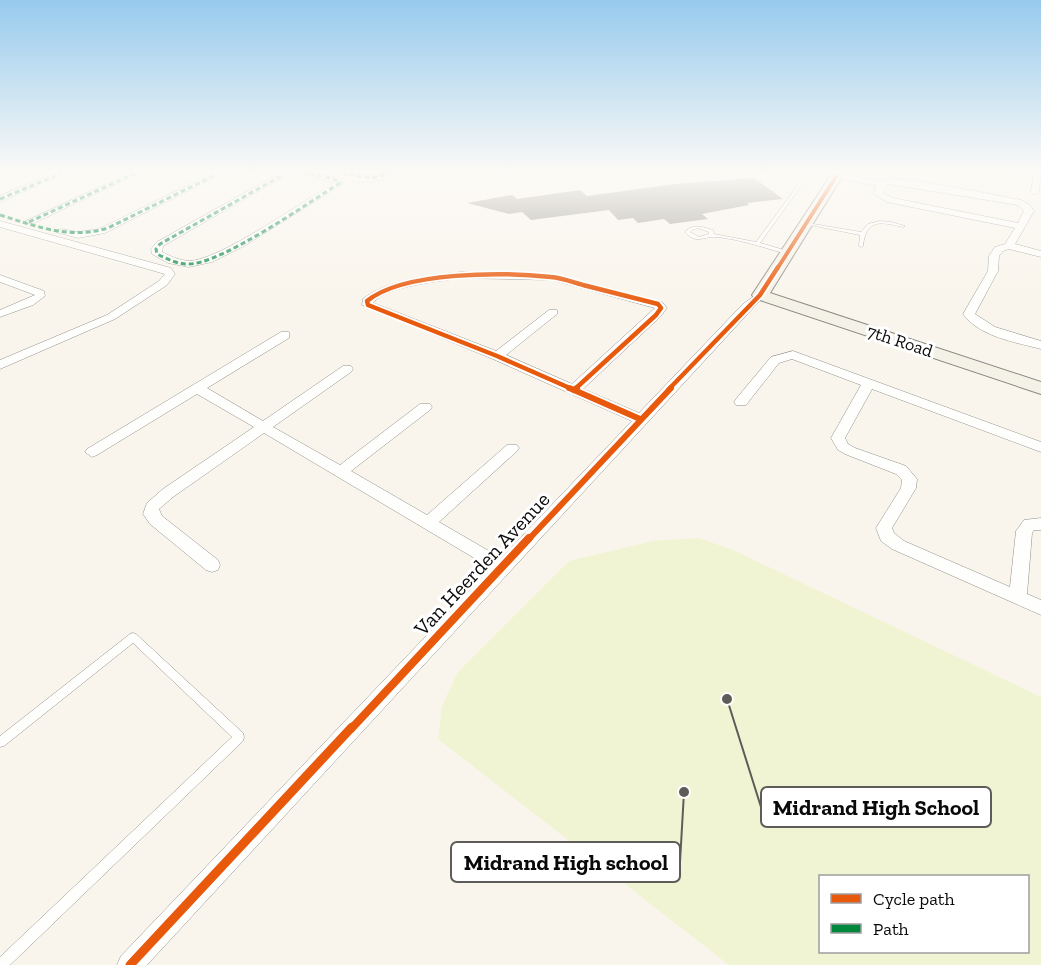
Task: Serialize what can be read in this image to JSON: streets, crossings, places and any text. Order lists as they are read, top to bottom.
{
  "streets": {
    "street": ["7th Road", "Van Heerden Avenue"]
  },
  "crossings": [
    ["7th Road", "Van Heerden Avenue"]
  ],
  "places": ["Midrand High School", "Midrand High school"],
  "legend": ["Cycle path", "Path"]
}
